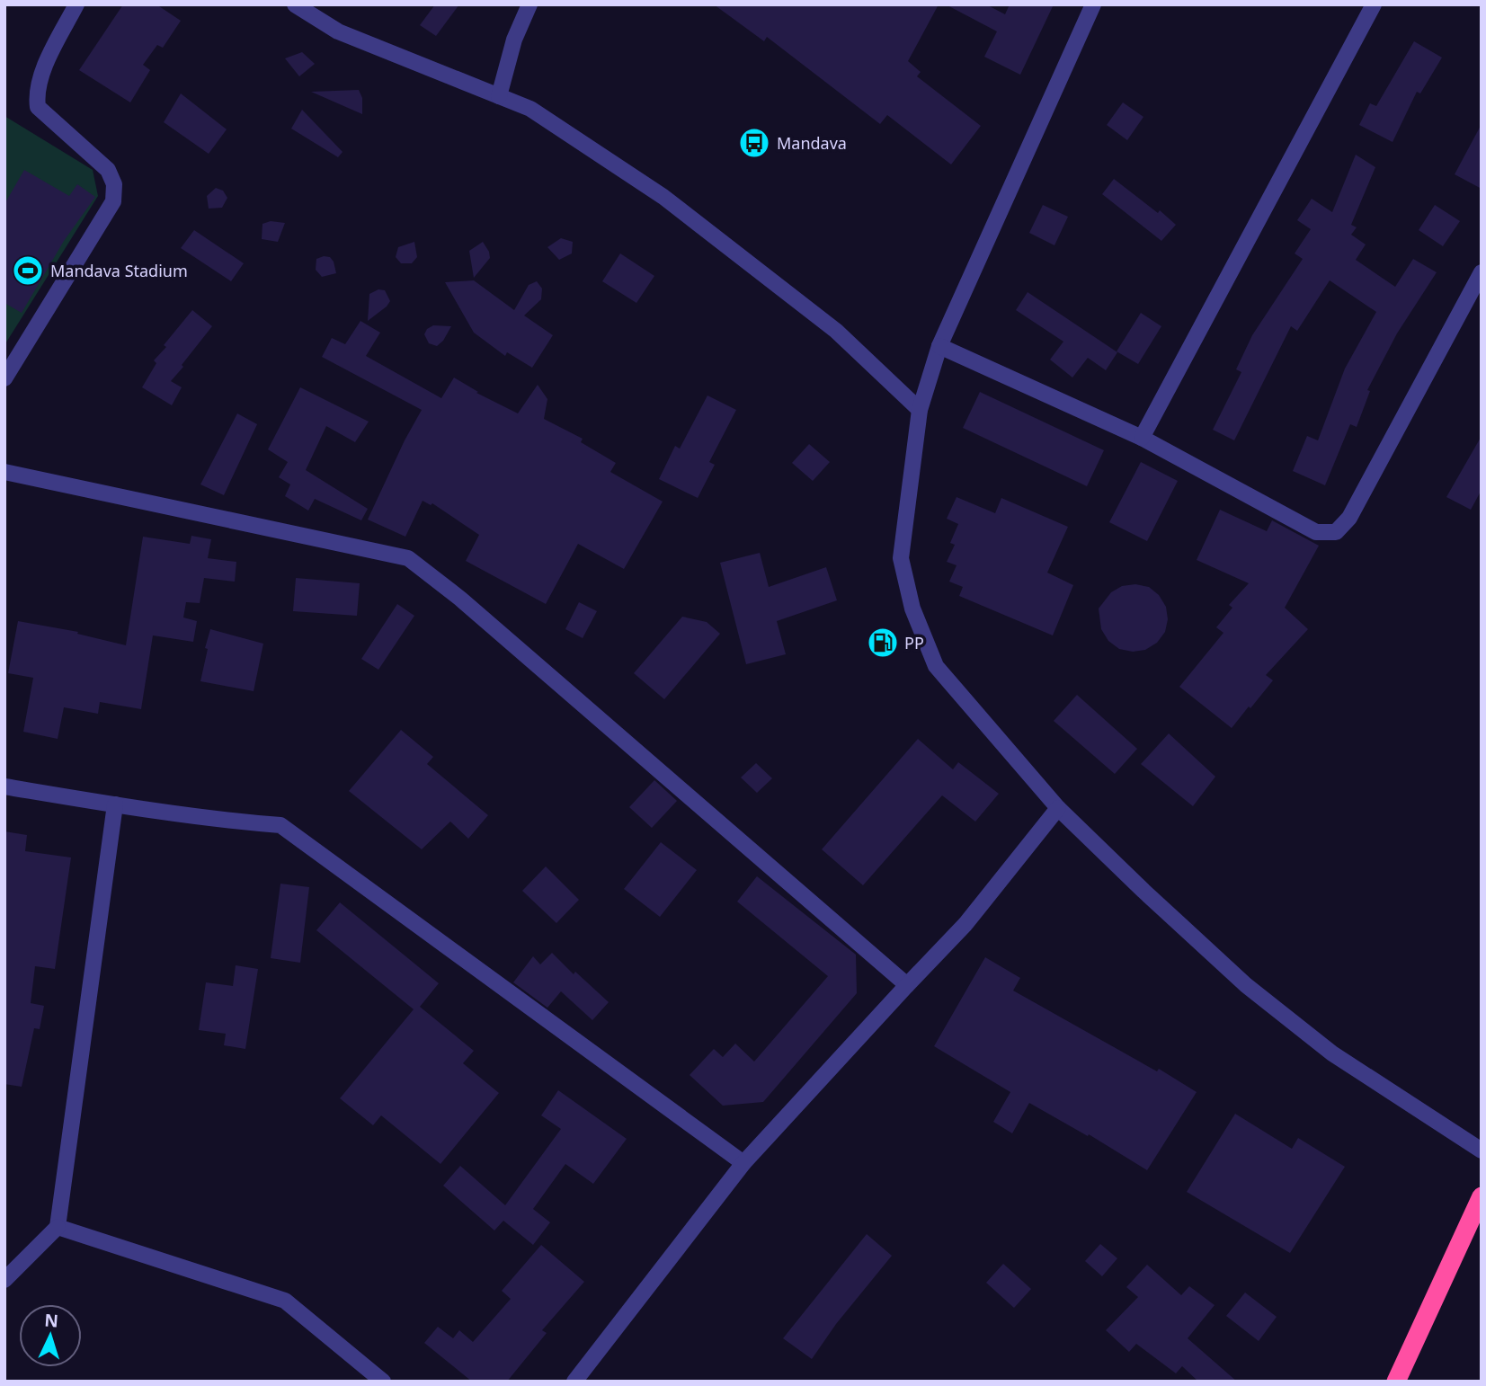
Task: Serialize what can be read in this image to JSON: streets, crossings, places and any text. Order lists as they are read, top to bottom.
{
  "places": {
    "bus stop": ["Mandava"],
    "sports": ["Mandava Stadium"],
    "fuel station": ["PP"]
  },
  "north": "top"
}
